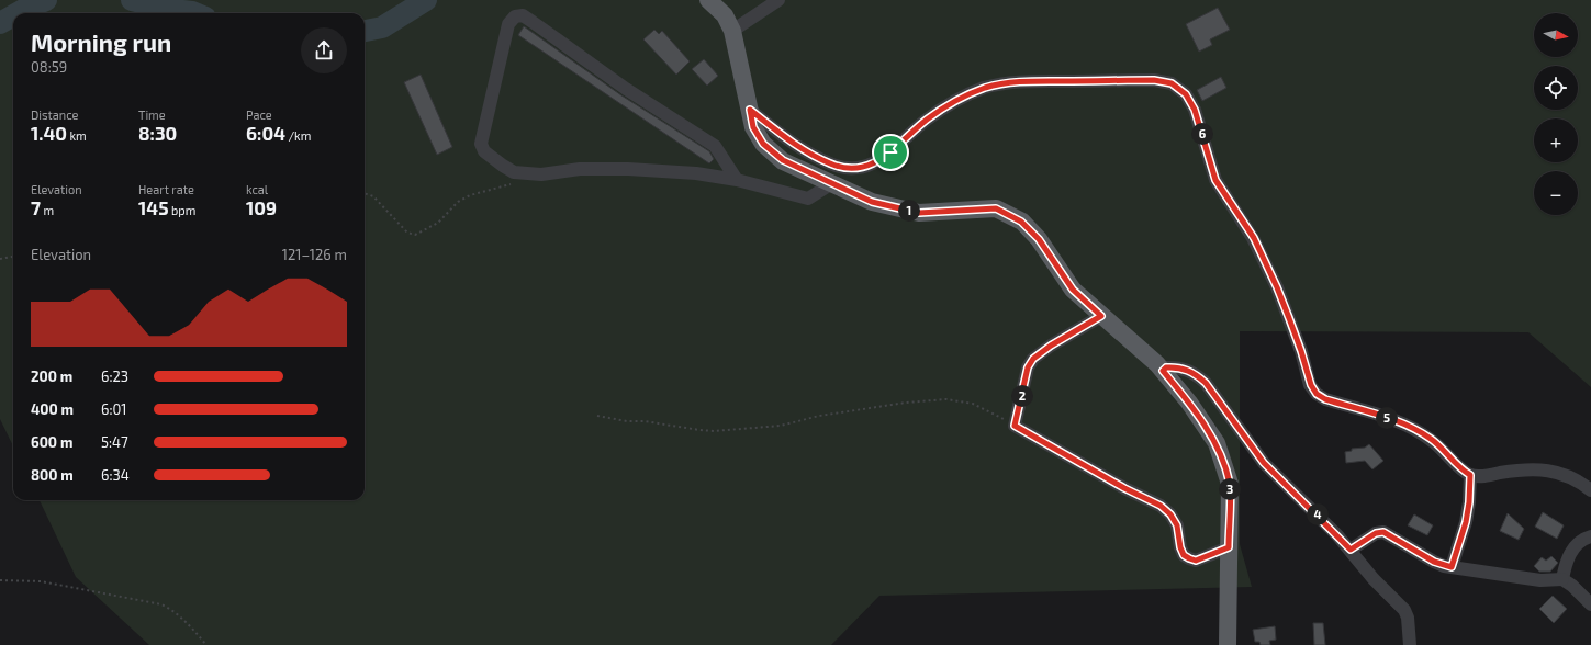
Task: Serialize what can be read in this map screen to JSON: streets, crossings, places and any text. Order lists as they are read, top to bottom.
{
  "north": "right",
  "page": {
    "map_buttons": ["+", "−"],
    "heading": ["Morning run", "08:59"],
    "stats": [
      ["Distance", "1.40 km"],
      ["Time", "8:30"],
      ["Pace", "6:04 /km"],
      ["Elevation", "7 m"],
      ["Heart rate", "145 bpm"],
      ["kcal", "109"]
    ],
    "pins": [
      "6",
      "1",
      "2",
      "5",
      "3",
      "4"
    ],
    "chart": ["Elevation", "121–126 m"],
    "list": [
      {
        "name": "200 m",
        "note": "6:23"
      },
      {
        "name": "400 m",
        "note": "6:01"
      },
      {
        "name": "600 m",
        "note": "5:47"
      },
      {
        "name": "800 m",
        "note": "6:34"
      }
    ]
  }
}
